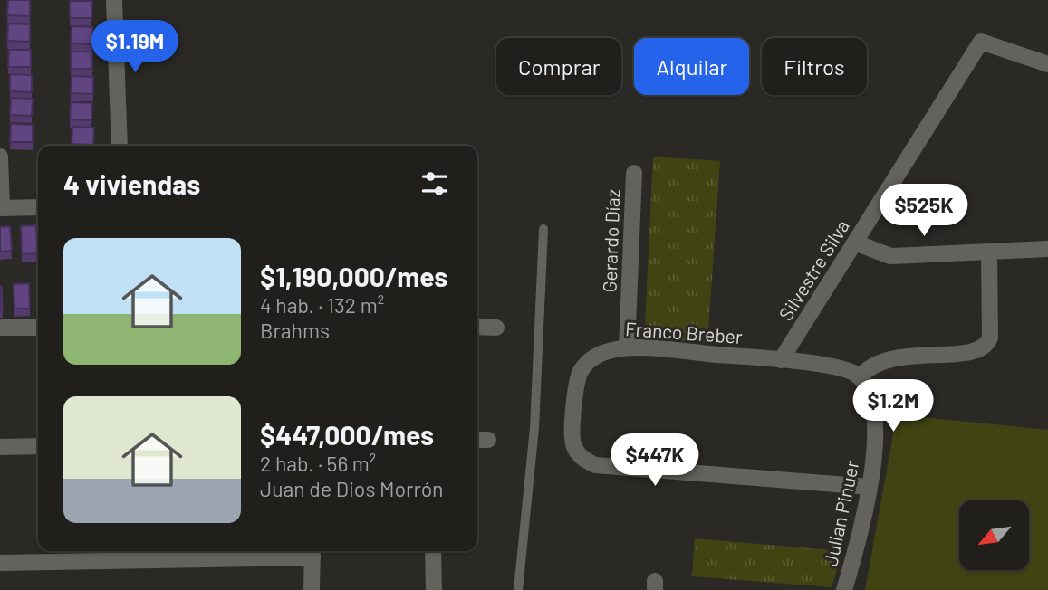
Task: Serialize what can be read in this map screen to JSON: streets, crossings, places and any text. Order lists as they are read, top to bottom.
{
  "streets": {
    "street": [
      "Gerardo Díaz",
      "Silvestre Silva",
      "Franco Breber",
      "Julian Pinuer"
    ]
  },
  "crossings": [
    ["Gerardo Díaz", "Franco Breber"],
    ["Silvestre Silva", "Franco Breber"],
    ["Franco Breber", "Julian Pinuer"]
  ],
  "north": "bottom left",
  "page": {
    "price": [
      "$1.19M",
      "$525K",
      "$1.2M",
      "$447K"
    ],
    "chip": ["Comprar", "Alquilar", "Filtros"],
    "heading": "4 viviendas",
    "list": [
      {
        "name": "$1,190,000/mes",
        "note": "4 hab. · 132 m² · Brahms"
      },
      {
        "name": "$447,000/mes",
        "note": "2 hab. · 56 m² · Juan de Dios Morrón"
      }
    ]
  }
}
